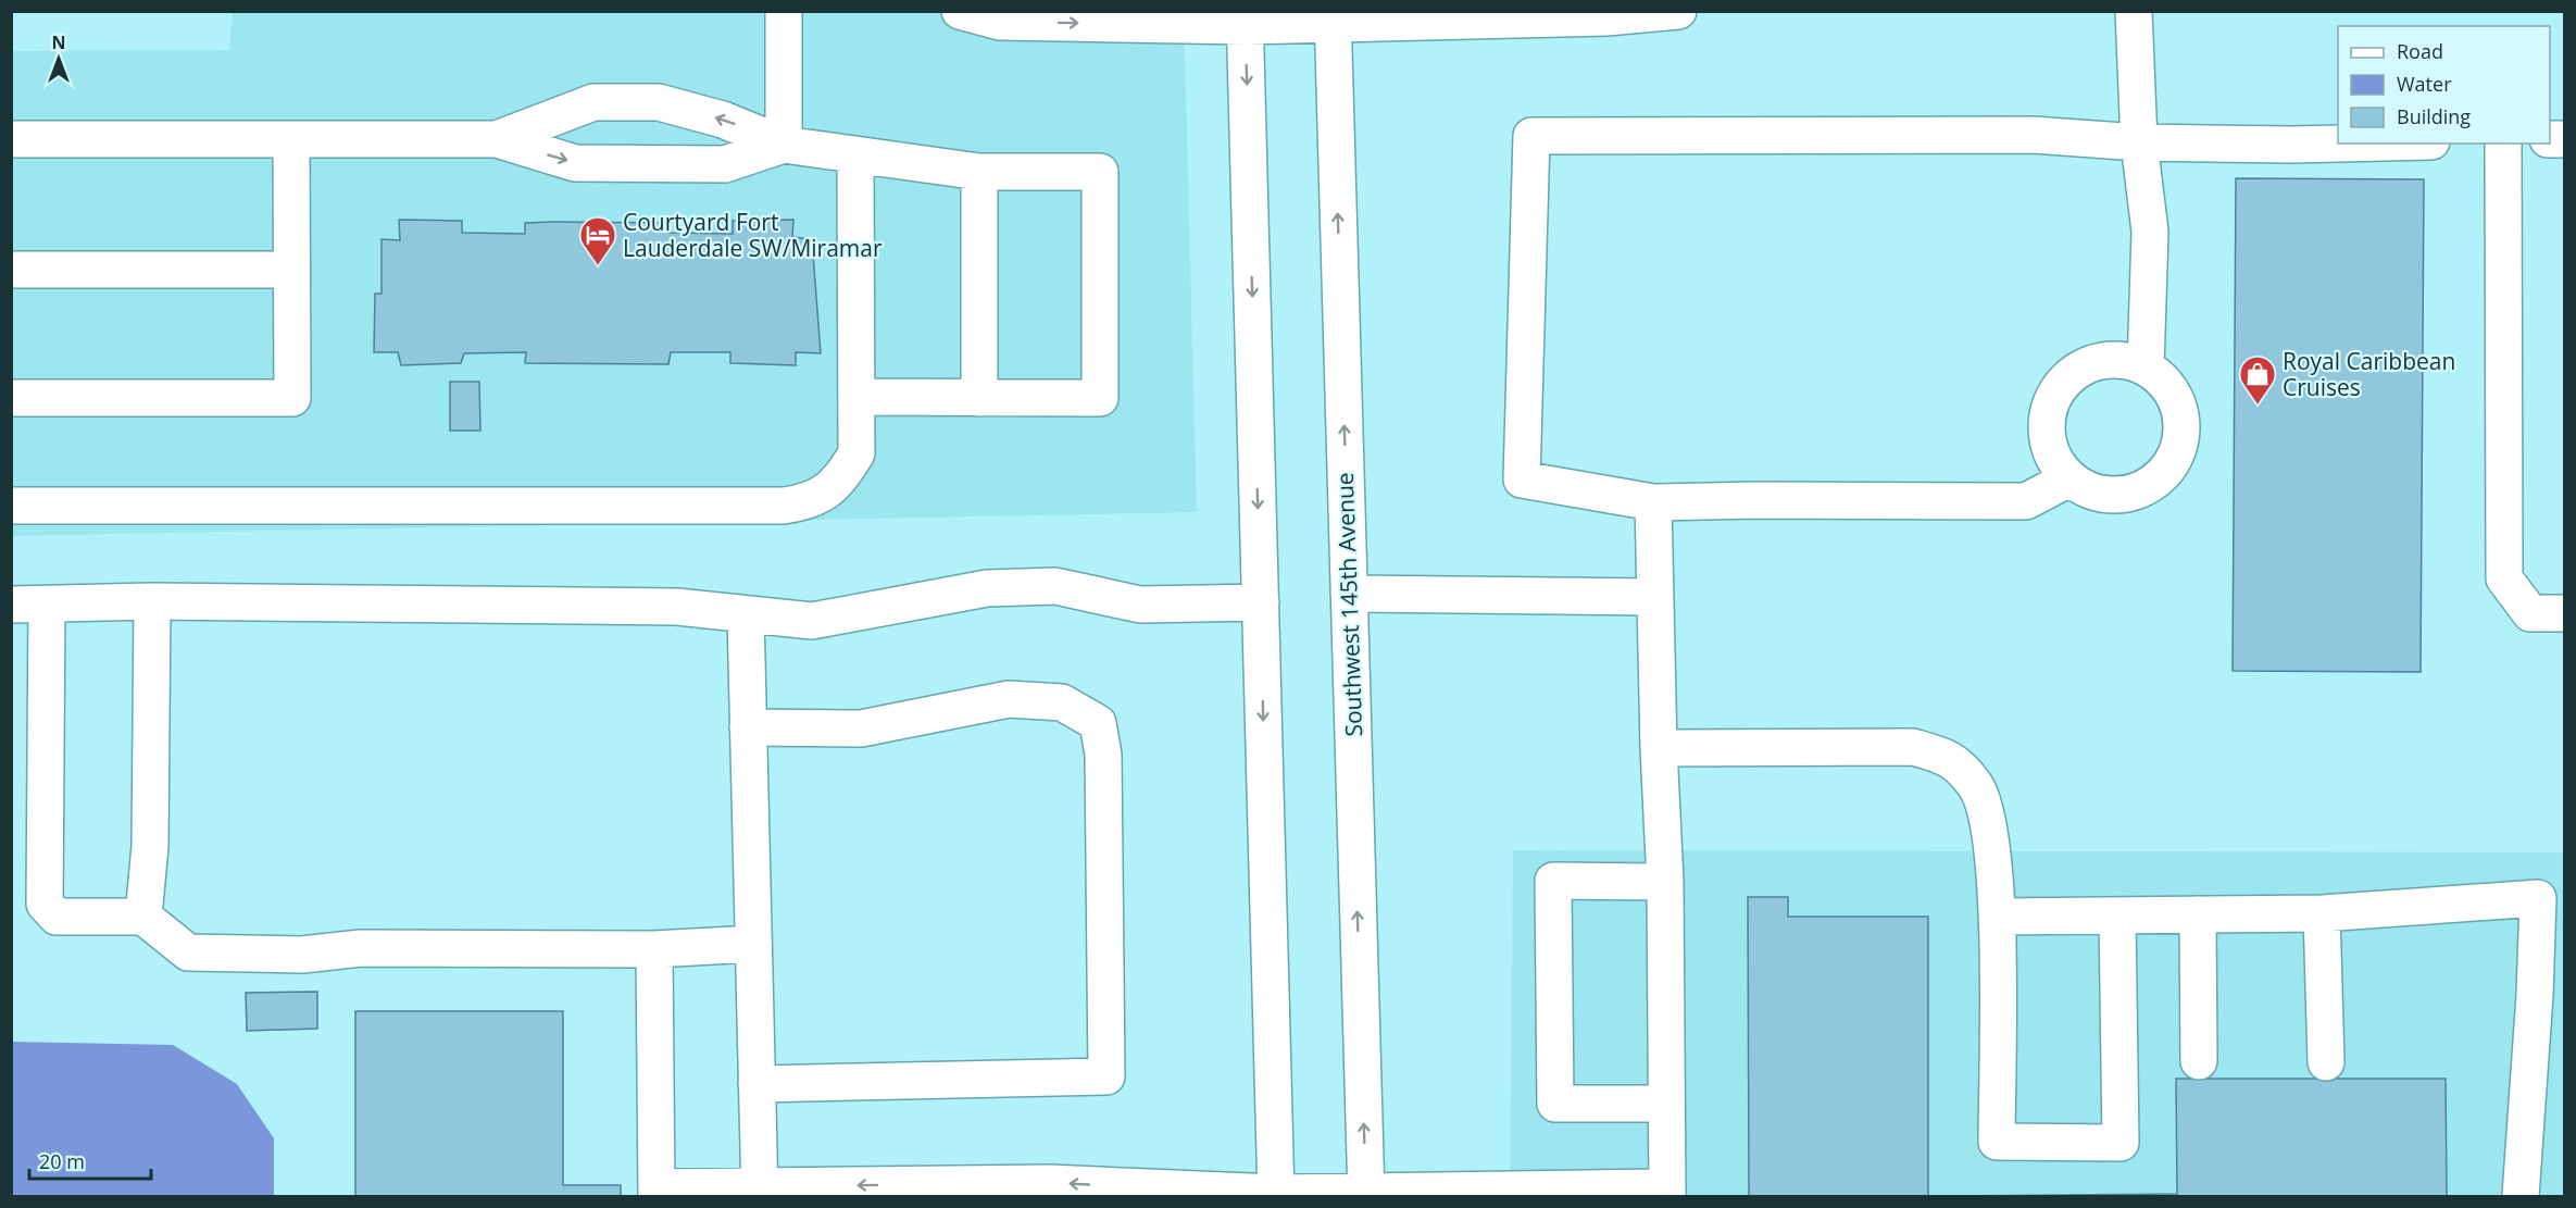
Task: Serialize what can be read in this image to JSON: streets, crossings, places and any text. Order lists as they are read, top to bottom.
{
  "streets": {
    "street": ["Southwest 145th Avenue"]
  },
  "places": {
    "hotel": ["Courtyard Fort Lauderdale SW/Miramar"],
    "shop": ["Royal Caribbean Cruises"]
  },
  "legend": ["Road", "Water", "Building"],
  "scale_bar": "20 m",
  "north": "top"
}
